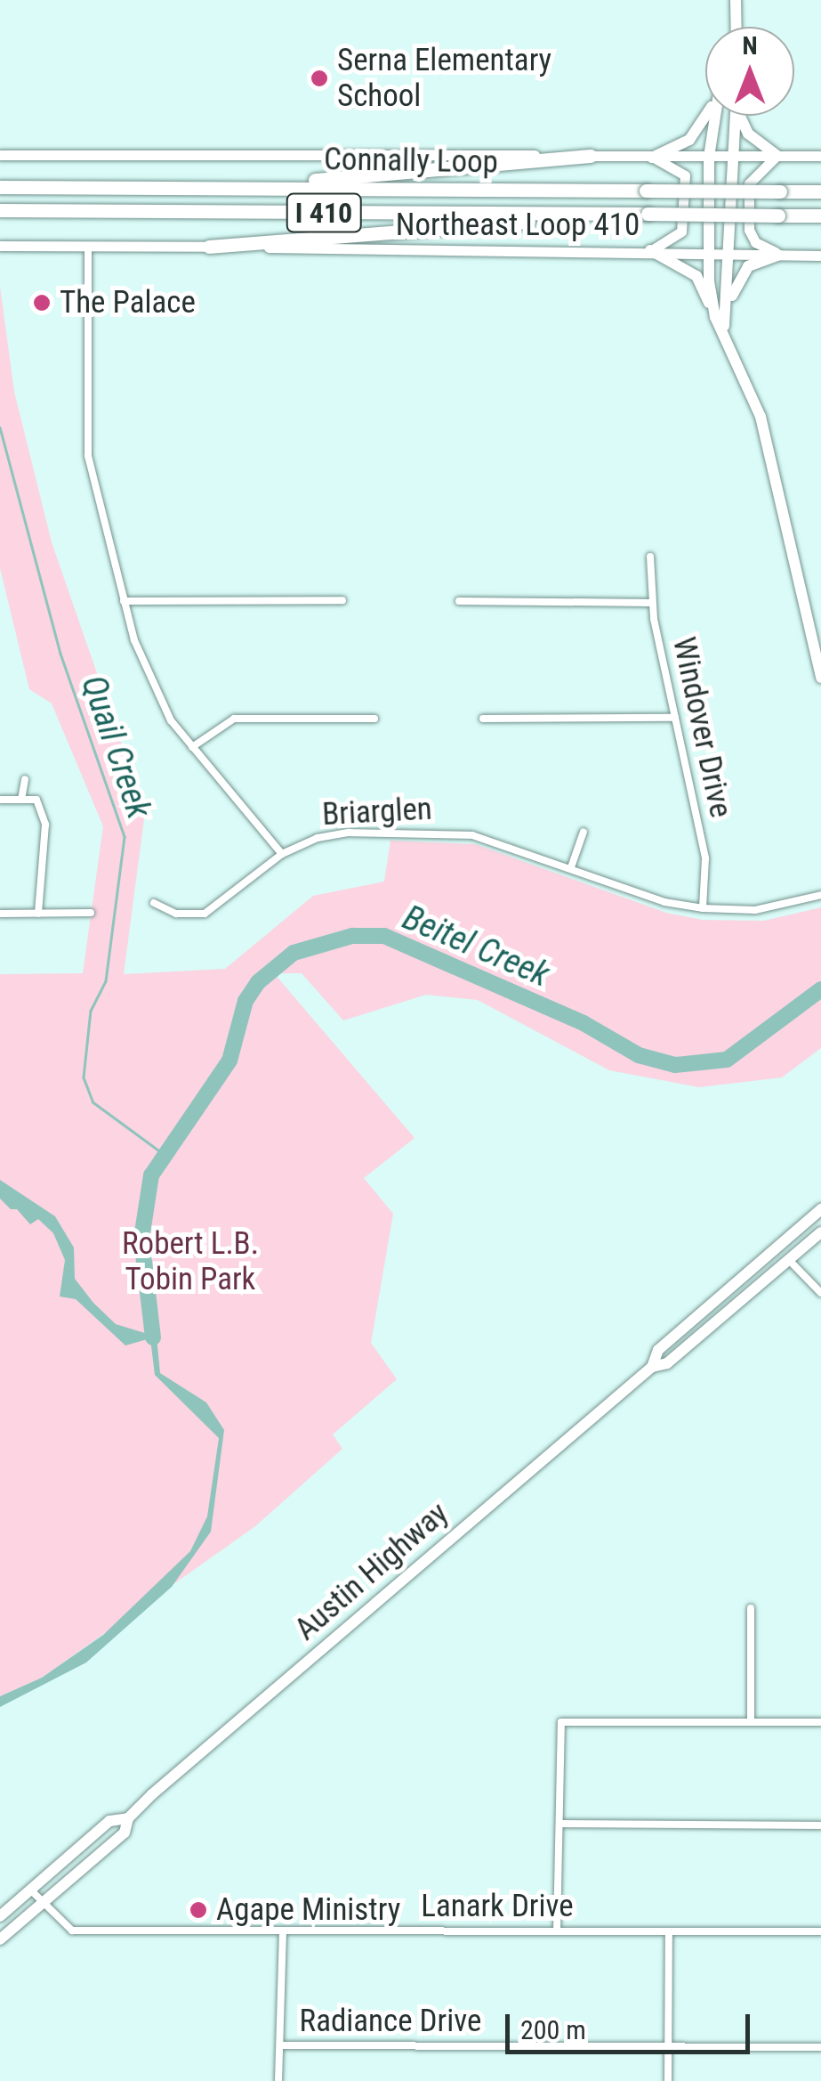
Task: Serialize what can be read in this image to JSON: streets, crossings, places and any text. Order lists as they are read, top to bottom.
{
  "streets": {
    "highway": ["Connally Loop", "I 410"],
    "main road": ["Northeast Loop 410", "Austin Highway"],
    "street": [
      "Windover Drive",
      "Briarglen",
      "Lanark Drive",
      "Radiance Drive"
    ]
  },
  "crossings": [
    ["Windover Drive", "Briarglen"],
    ["Austin Highway", "Lanark Drive"]
  ],
  "water": ["Quail Creek", "Beitel Creek"],
  "parks": ["Robert L.B. Tobin Park"],
  "places": ["Serna Elementary School", "The Palace", "Agape Ministry"],
  "scale_bar": "200 m",
  "north": "top"
}
